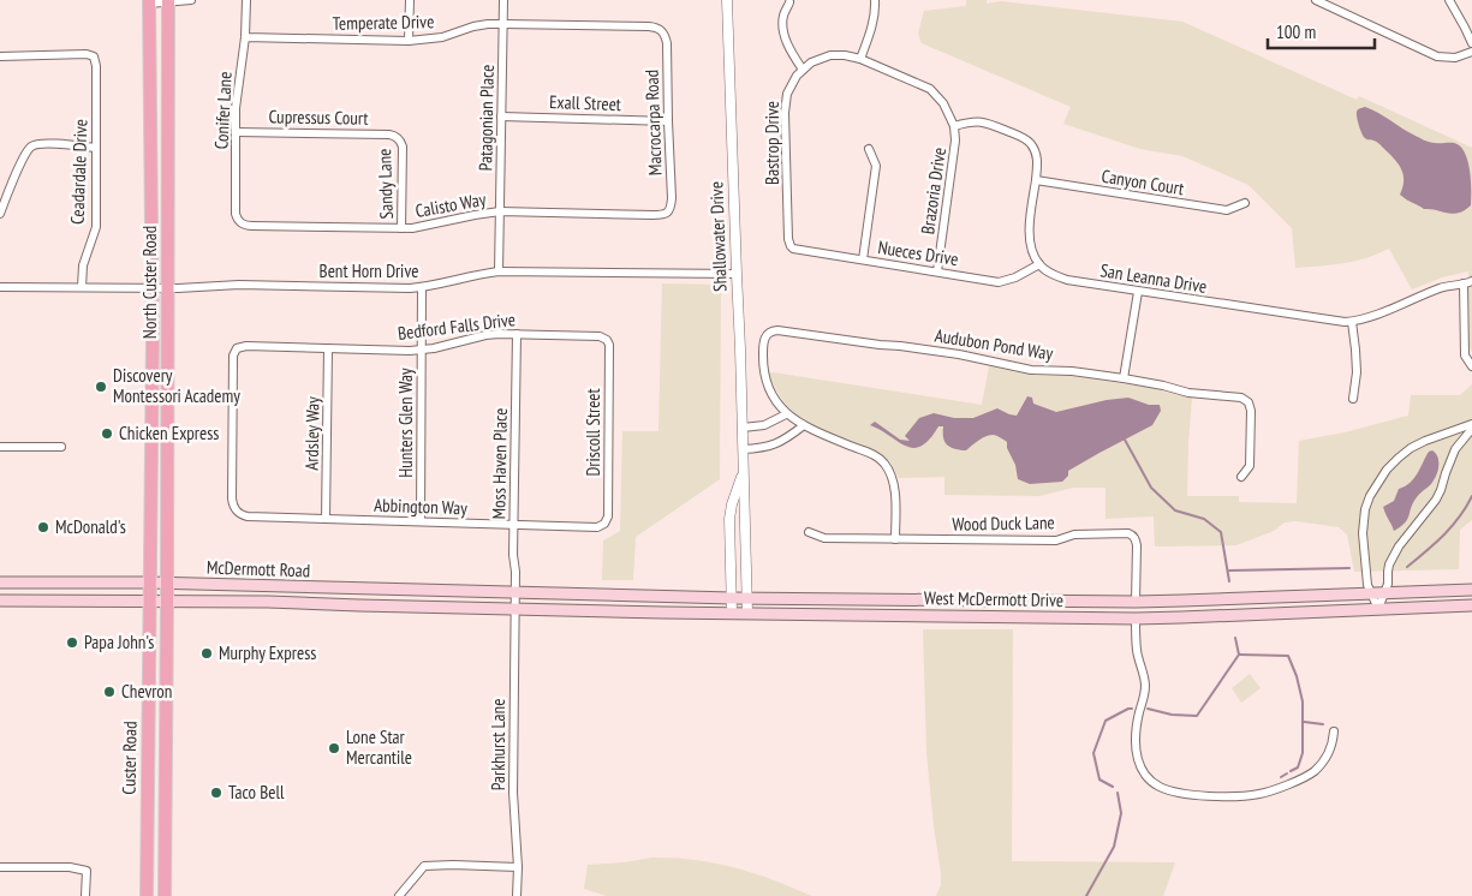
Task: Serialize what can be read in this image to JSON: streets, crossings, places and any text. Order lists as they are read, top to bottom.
{
  "streets": {
    "main road": [
      "North Custer Road",
      "McDermott Road",
      "West McDermott Drive",
      "Custer Road"
    ],
    "street": [
      "Temperate Drive",
      "Exall Street",
      "Conifer Lane",
      "Cupressus Court",
      "Patagonian Place",
      "Macrocarpa Road",
      "Bastrop Drive",
      "Ceadardale Drive",
      "Canyon Court",
      "Sandy Lane",
      "Brazoria Drive",
      "Calisto Way",
      "Shallowater Drive",
      "Nueces Drive",
      "Bent Horn Drive",
      "San Leanna Drive",
      "Bedford Falls Drive",
      "Audubon Pond Way",
      "Hunters Glen Way",
      "Driscoll Street",
      "Ardsley Way",
      "Moss Haven Place",
      "Abbington Way",
      "Wood Duck Lane",
      "Parkhurst Lane"
    ]
  },
  "crossings": [
    ["Temperate Drive", "Conifer Lane"],
    ["Temperate Drive", "Patagonian Place"],
    ["Temperate Drive", "Macrocarpa Road"],
    ["Exall Street", "Patagonian Place"],
    ["Exall Street", "Macrocarpa Road"],
    ["Conifer Lane", "Cupressus Court"],
    ["Conifer Lane", "Calisto Way"],
    ["Cupressus Court", "Sandy Lane"],
    ["Patagonian Place", "Calisto Way"],
    ["Patagonian Place", "Bent Horn Drive"],
    ["Macrocarpa Road", "Calisto Way"],
    ["Bastrop Drive", "Brazoria Drive"],
    ["Bastrop Drive", "Nueces Drive"],
    ["Ceadardale Drive", "Bent Horn Drive"],
    ["Sandy Lane", "Calisto Way"],
    ["Brazoria Drive", "Nueces Drive"],
    ["Shallowater Drive", "Bent Horn Drive"],
    ["Shallowater Drive", "West McDermott Drive"],
    ["Nueces Drive", "San Leanna Drive"],
    ["Bent Horn Drive", "North Custer Road"],
    ["Bent Horn Drive", "Hunters Glen Way"],
    ["North Custer Road", "McDermott Road"],
    ["North Custer Road", "Custer Road"],
    ["Bedford Falls Drive", "Hunters Glen Way"],
    ["Bedford Falls Drive", "Driscoll Street"],
    ["Bedford Falls Drive", "Ardsley Way"],
    ["Bedford Falls Drive", "Moss Haven Place"],
    ["Bedford Falls Drive", "Abbington Way"],
    ["Hunters Glen Way", "Abbington Way"],
    ["Driscoll Street", "Abbington Way"],
    ["Ardsley Way", "Abbington Way"],
    ["Moss Haven Place", "Abbington Way"],
    ["Moss Haven Place", "McDermott Road"],
    ["Moss Haven Place", "West McDermott Drive"],
    ["Moss Haven Place", "Parkhurst Lane"],
    ["Wood Duck Lane", "West McDermott Drive"],
    ["McDermott Road", "West McDermott Drive"],
    ["McDermott Road", "Parkhurst Lane"],
    ["McDermott Road", "Custer Road"],
    ["West McDermott Drive", "Parkhurst Lane"]
  ],
  "places": [
    "Discovery Montessori Academy",
    "Chicken Express",
    "McDonald's",
    "Papa John's",
    "Murphy Express",
    "Chevron",
    "Lone Star Mercantile",
    "Taco Bell"
  ],
  "scale_bar": "100 m"
}
